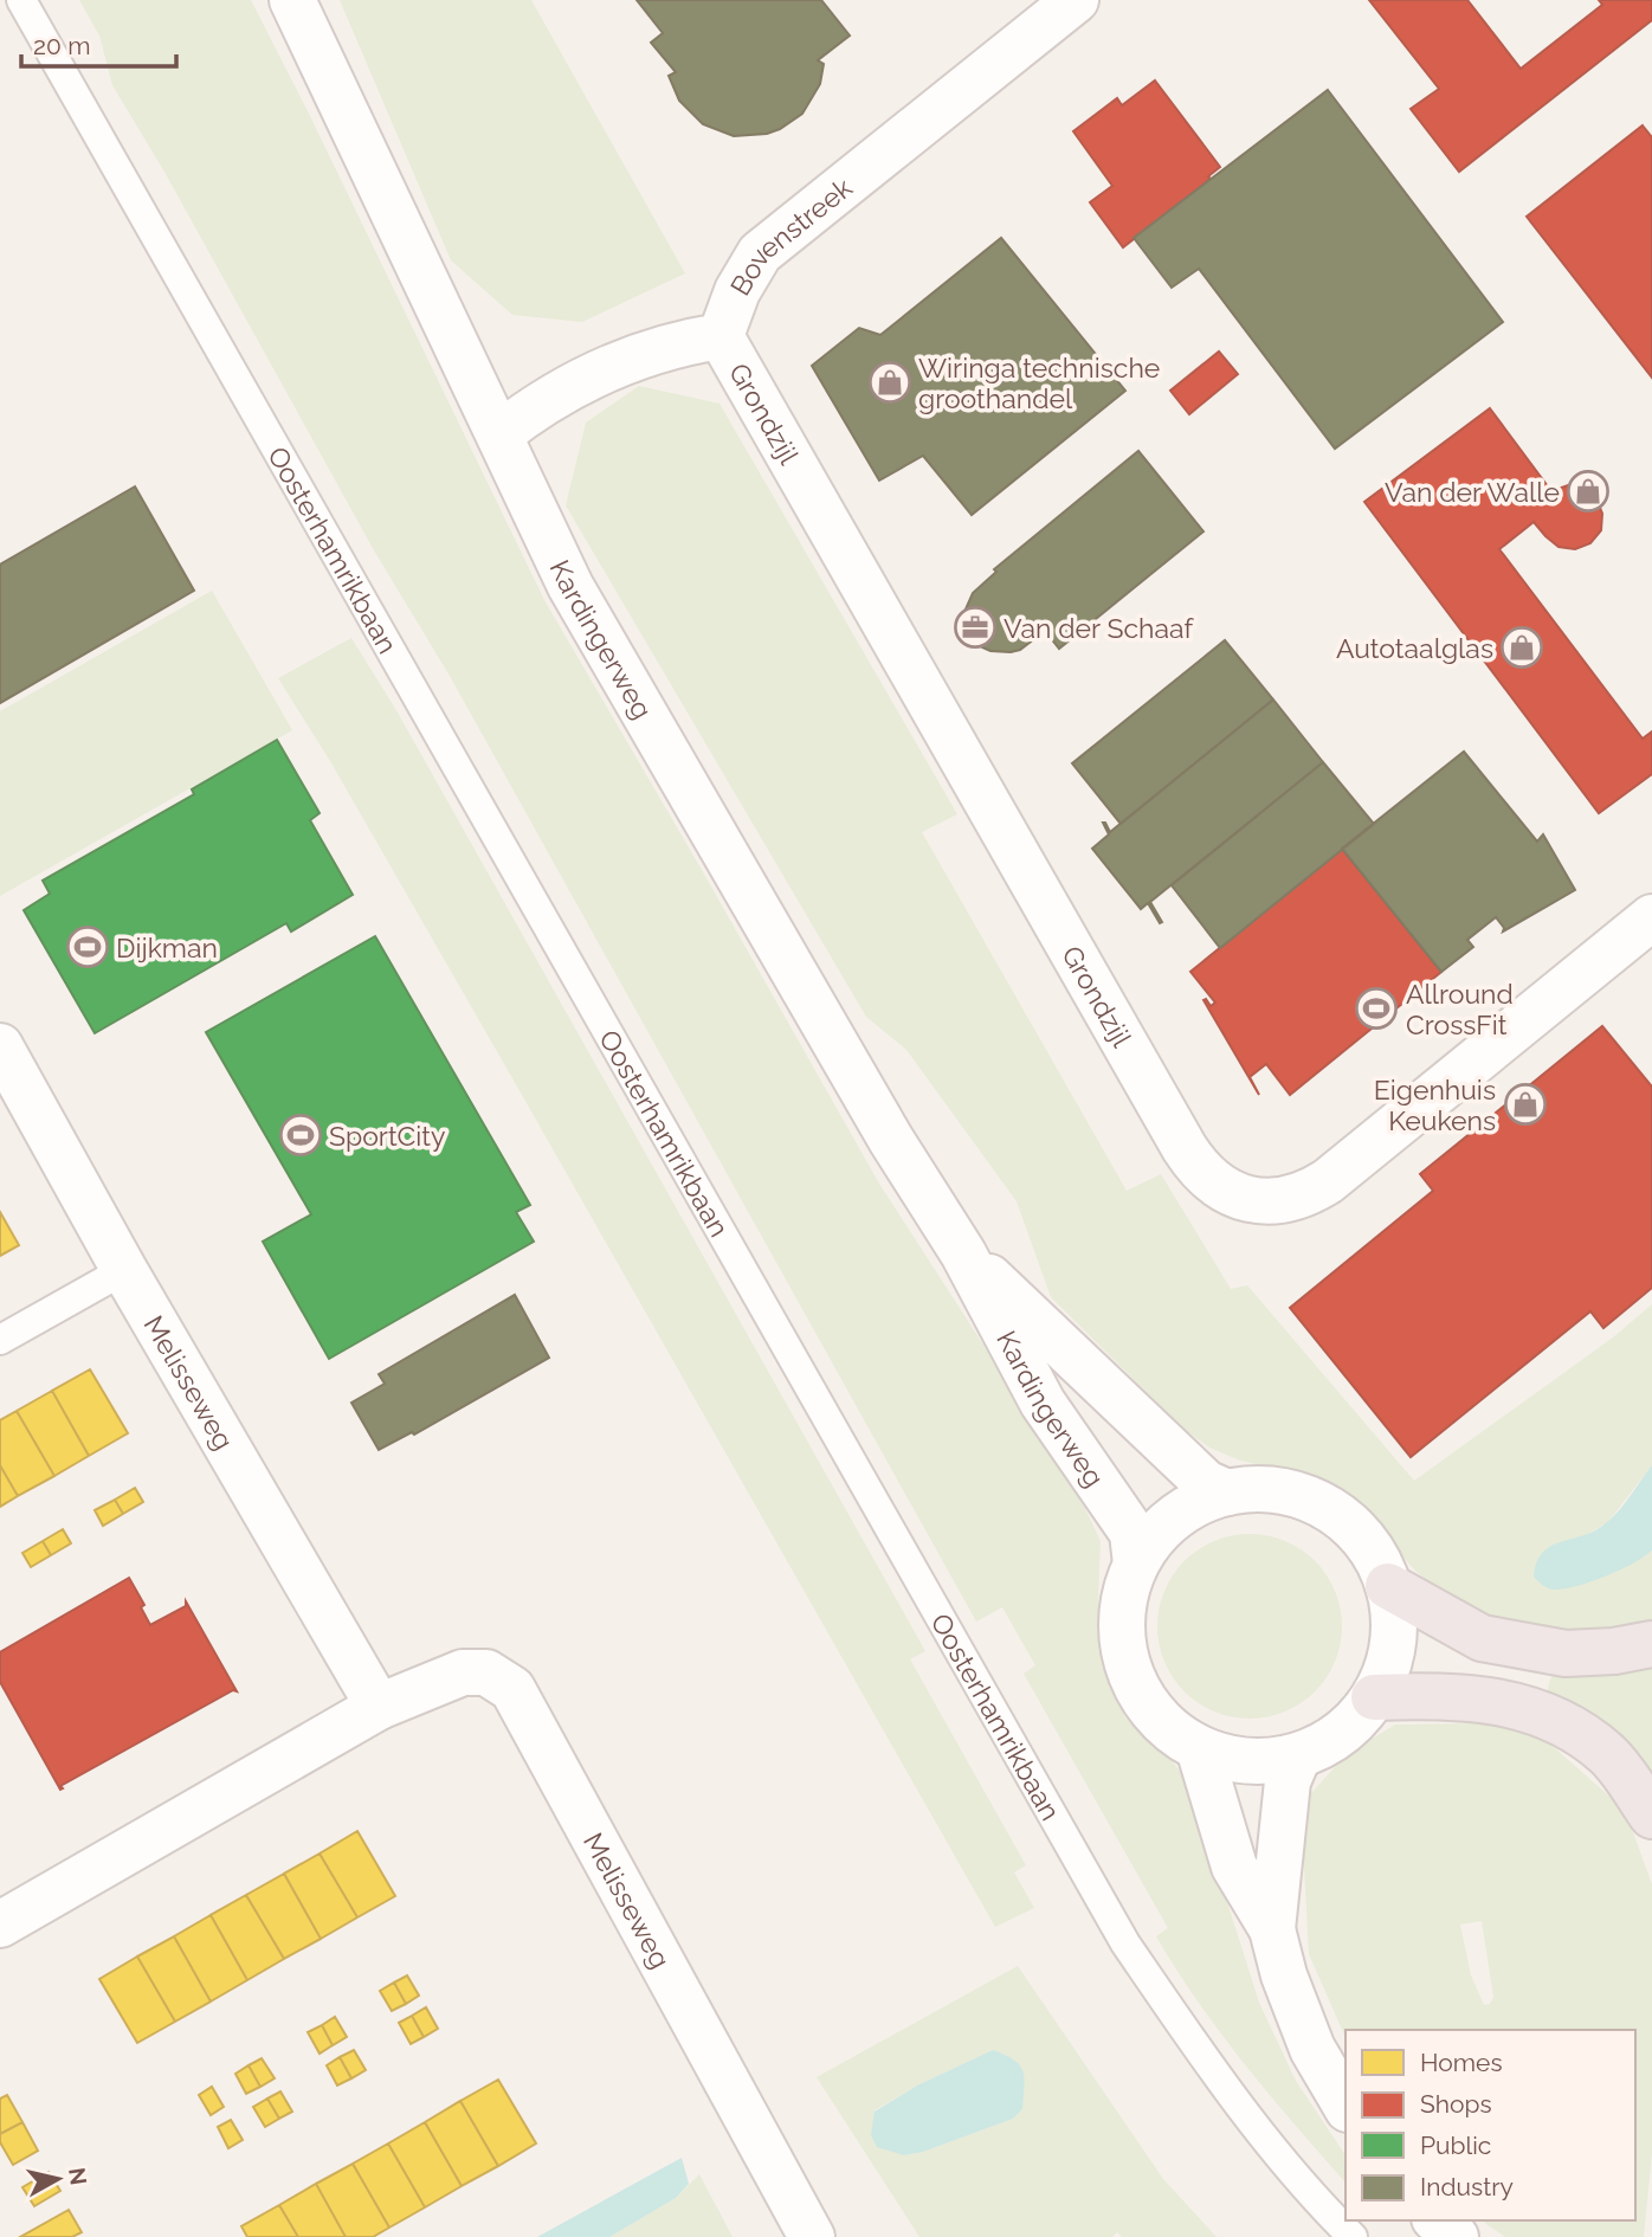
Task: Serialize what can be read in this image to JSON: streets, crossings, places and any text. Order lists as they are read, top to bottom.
{
  "streets": {
    "street": [
      "Bovenstreek",
      "Grondzijl",
      "Kardingerweg",
      "Melisseweg"
    ],
    "lane": ["Oosterhamrikbaan"]
  },
  "crossings": [
    ["Bovenstreek", "Grondzijl"]
  ],
  "places": {
    "shop": [
      "Wiringa technische groothandel",
      "Van der Walle",
      "Autotaalglas",
      "Eigenhuis Keukens"
    ],
    "office": ["Van der Schaaf"],
    "sports": ["Dijkman", "Allround CrossFit", "SportCity"]
  },
  "legend": [
    "Homes",
    "Shops",
    "Public",
    "Industry"
  ],
  "scale_bar": "20 m",
  "north": "right"
}
